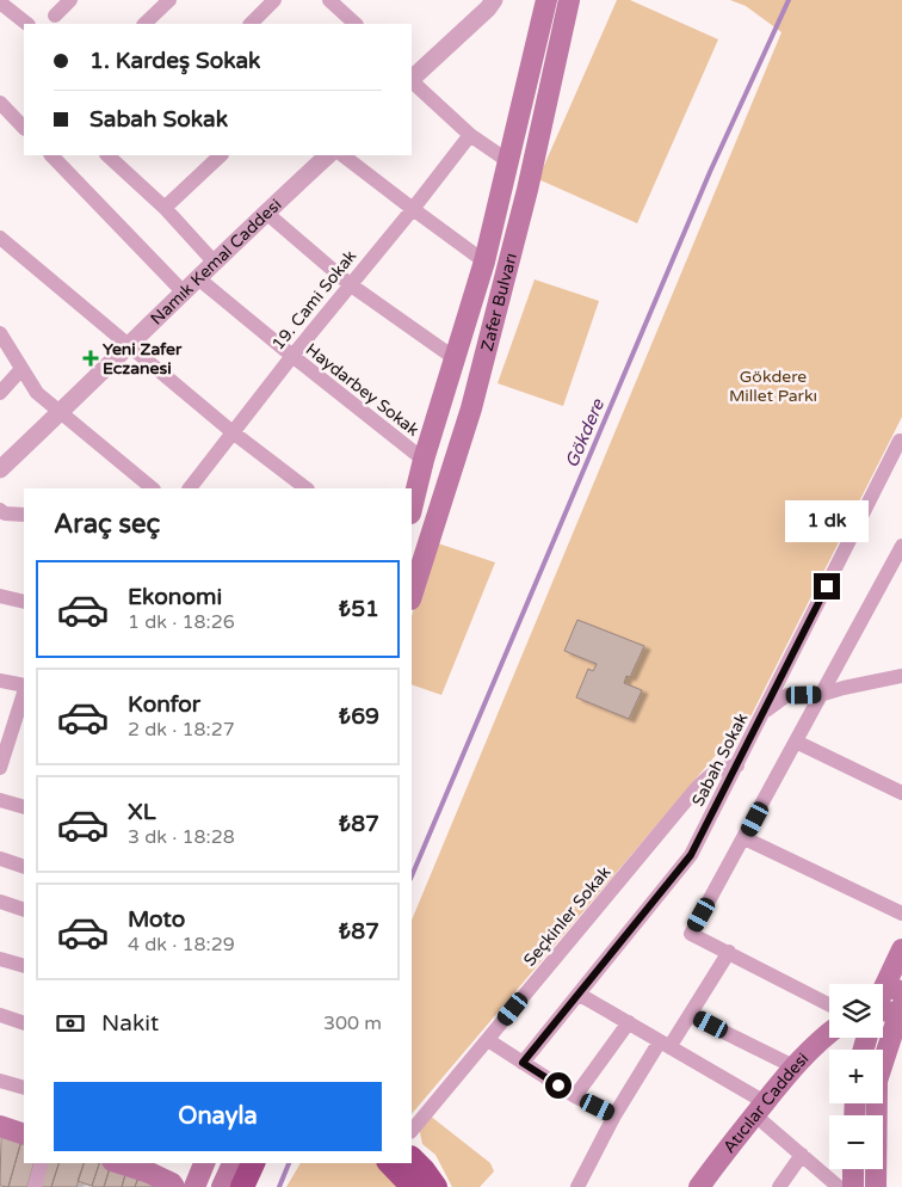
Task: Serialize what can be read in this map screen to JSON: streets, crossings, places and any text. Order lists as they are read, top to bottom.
{
  "streets": {
    "main road": ["Zafer Bulvarı", "Atıcılar Caddesi"],
    "street": [
      "Namık Kemal Caddesi",
      "19. Cami Sokak",
      "Haydarbey Sokak",
      "Sabah Sokak",
      "Seçkinler Sokak"
    ]
  },
  "crossings": [
    ["Namık Kemal Caddesi", "Haydarbey Sokak"],
    ["19. Cami Sokak", "Haydarbey Sokak"],
    ["Zafer Bulvarı", "Haydarbey Sokak"],
    ["Sabah Sokak", "Seçkinler Sokak"]
  ],
  "water": ["Gökdere"],
  "parks": ["Gökdere Millet Parkı"],
  "places": {
    "health": ["Yeni Zafer Eczanesi"]
  },
  "page": {
    "banner": ["1. Kardeş Sokak", "Sabah Sokak"],
    "heading": "Araç seç",
    "bubble": "1 dk",
    "list": [
      {
        "name": "Ekonomi",
        "note": "1 dk · 18:26",
        "value": "₺51"
      },
      {
        "name": "Konfor",
        "note": "2 dk · 18:27",
        "value": "₺69"
      },
      {
        "name": "XL",
        "note": "3 dk · 18:28",
        "value": "₺87"
      },
      {
        "name": "Moto",
        "note": "4 dk · 18:29",
        "value": "₺87"
      }
    ],
    "map_buttons": ["+", "−"],
    "pay": ["Nakit", "300 m"],
    "buttons": "Onayla"
  }
}
